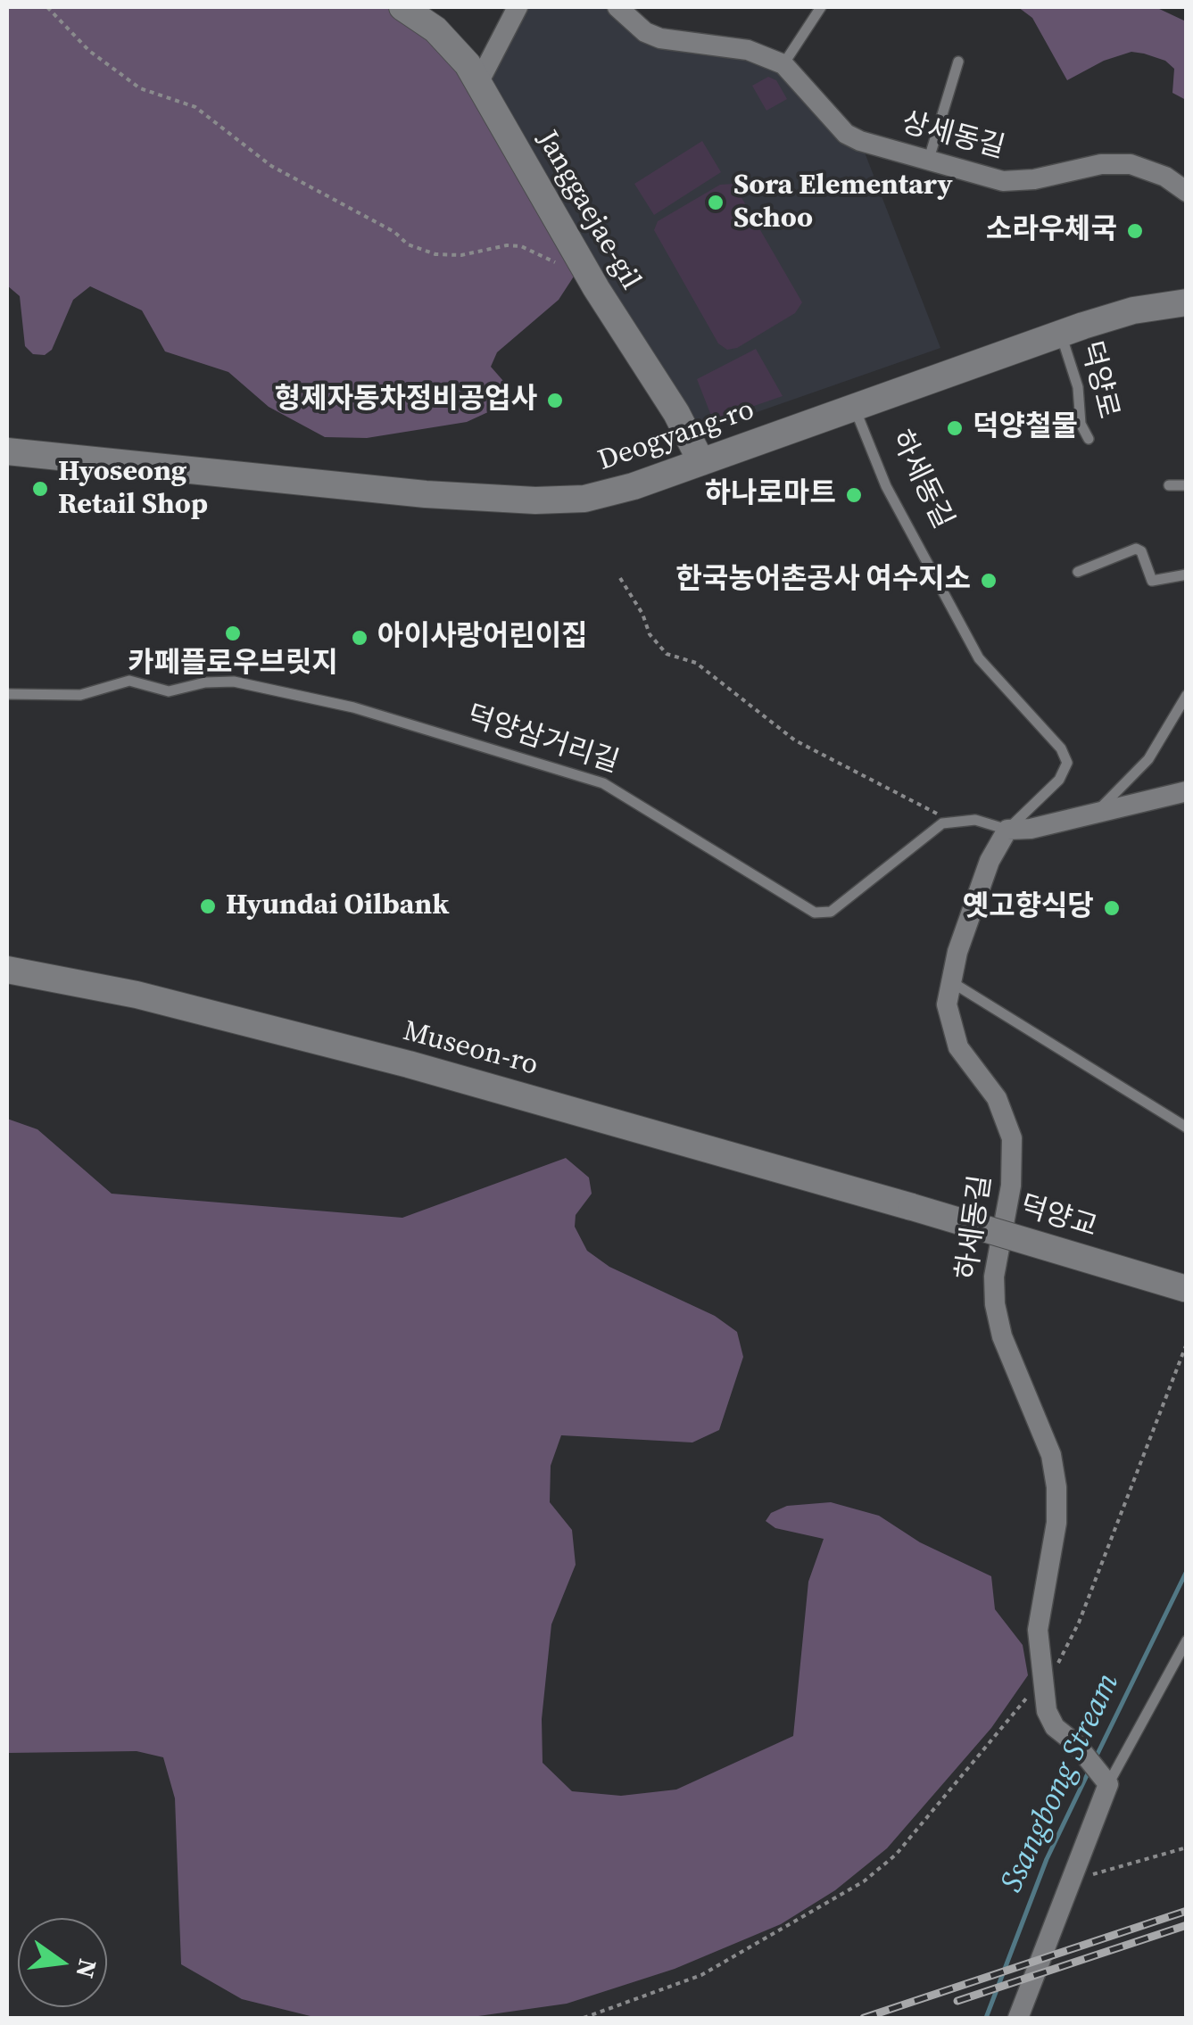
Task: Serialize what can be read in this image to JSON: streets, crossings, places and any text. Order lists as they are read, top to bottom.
{
  "streets": {
    "street": [
      "상세동길",
      "Janggaejae-gil",
      "Deogyang-ro",
      "하세동길",
      "Museon-ro",
      "덕양교"
    ],
    "lane": ["덕양로", "덕양삼거리길"]
  },
  "crossings": [
    ["Janggaejae-gil", "Deogyang-ro"],
    ["덕양로", "Deogyang-ro"],
    ["Deogyang-ro", "하세동길"],
    ["Museon-ro", "덕양교"]
  ],
  "water": ["Ssangbong Stream"],
  "places": [
    "Sora Elementary Schoo",
    "소라우체국",
    "형제자동차정비공업사",
    "덕양철물",
    "Hyoseong Retail Shop",
    "하나로마트",
    "한국농어촌공사 여수지소",
    "카페플로우브릿지",
    "아이사랑어린이집",
    "Hyundai Oilbank",
    "옛고향식당"
  ],
  "north": "right"
}
